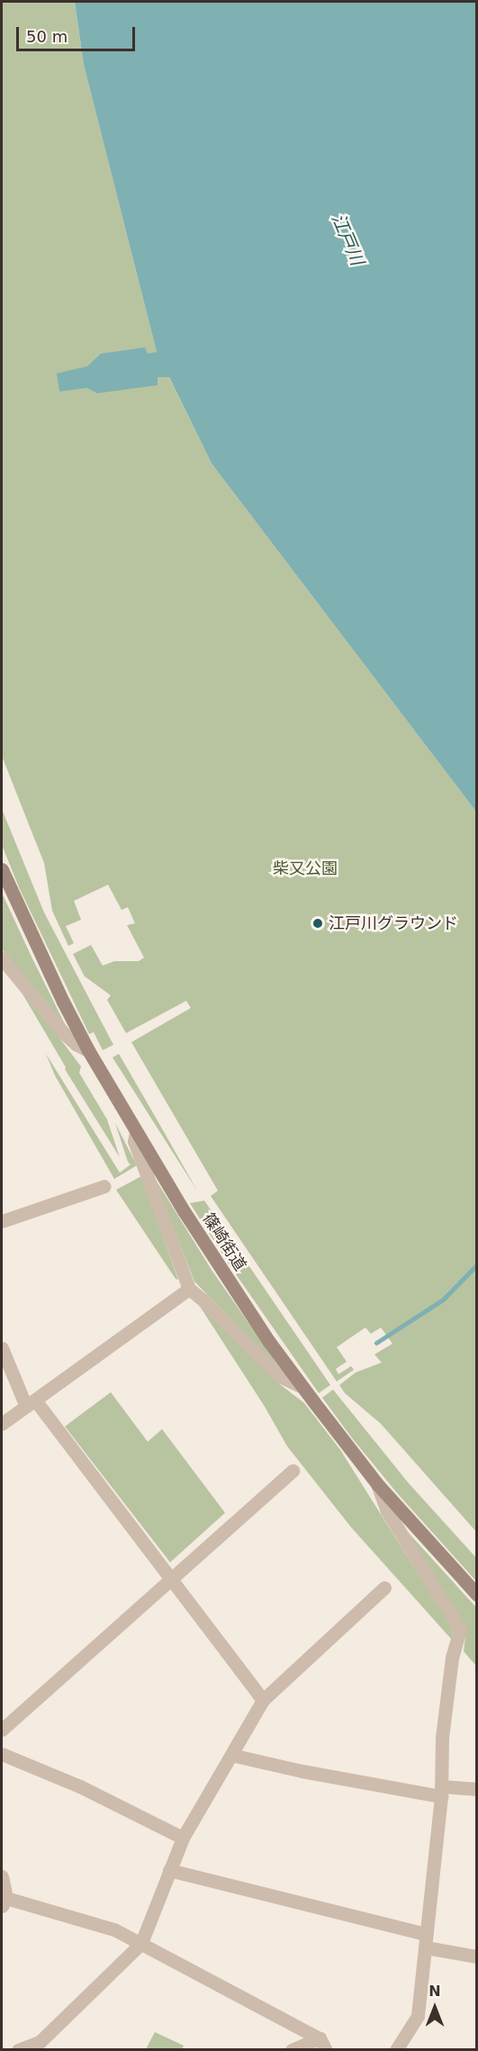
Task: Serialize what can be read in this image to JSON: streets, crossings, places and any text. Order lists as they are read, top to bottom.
{
  "streets": {
    "main road": ["篠崎街道"]
  },
  "water": ["江戸川"],
  "parks": ["柴又公園"],
  "places": ["江戸川グラウンド"],
  "scale_bar": "50 m",
  "north": "top"
}
